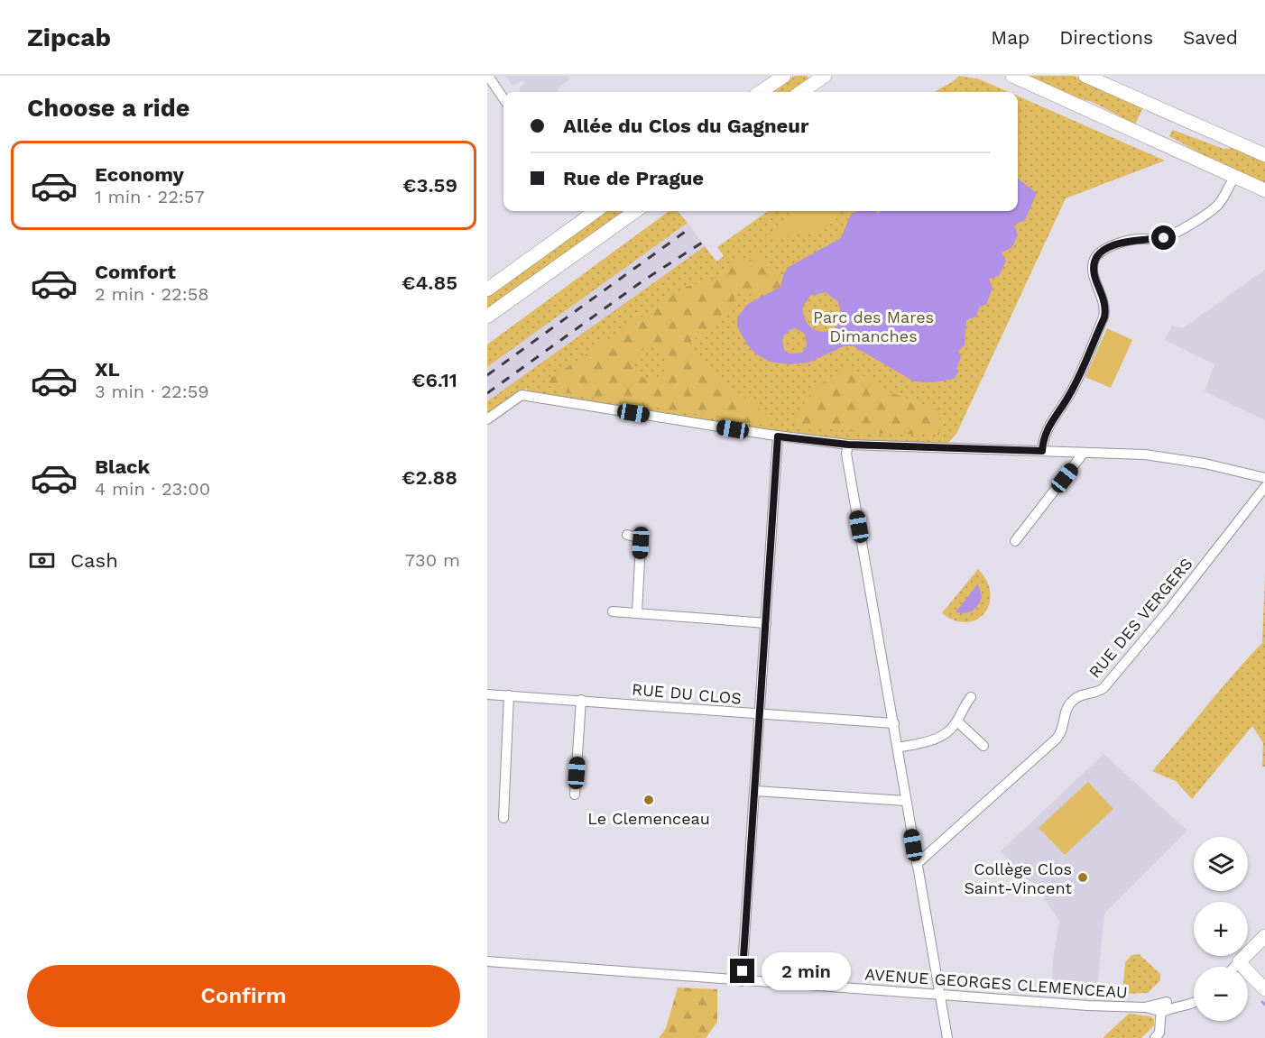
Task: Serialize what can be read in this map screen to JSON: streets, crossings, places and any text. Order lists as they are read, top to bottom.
{
  "streets": {
    "street": ["RUE DES VERGERS", "RUE DU CLOS", "AVENUE GEORGES CLEMENCEAU"]
  },
  "parks": ["Parc des Mares Dimanches"],
  "places": ["Le Clemenceau", "Collège Clos Saint-Vincent"],
  "page": {
    "header": "Zipcab",
    "nav": ["Map", "Directions", "Saved"],
    "heading": "Choose a ride",
    "banner": ["Allée du Clos du Gagneur", "Rue de Prague"],
    "list": [
      {
        "name": "Economy",
        "note": "1 min · 22:57",
        "value": "€3.59"
      },
      {
        "name": "Comfort",
        "note": "2 min · 22:58",
        "value": "€4.85"
      },
      {
        "name": "XL",
        "note": "3 min · 22:59",
        "value": "€6.11"
      },
      {
        "name": "Black",
        "note": "4 min · 23:00",
        "value": "€2.88"
      }
    ],
    "pay": ["Cash", "730 m"],
    "map_buttons": ["+", "−"],
    "bubble": "2 min",
    "buttons": "Confirm"
  }
}
